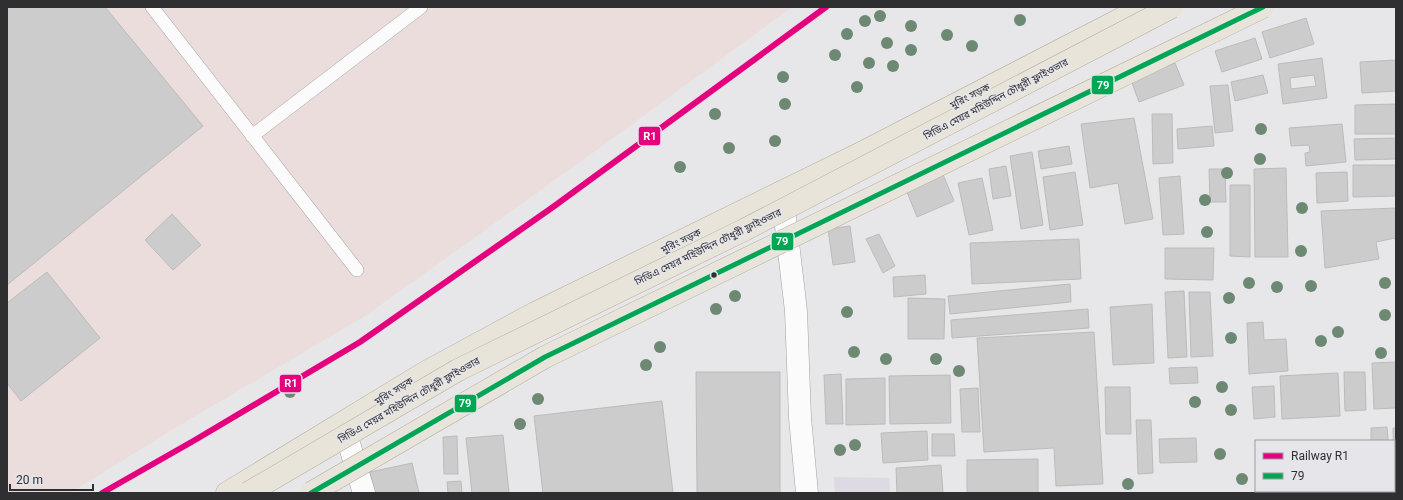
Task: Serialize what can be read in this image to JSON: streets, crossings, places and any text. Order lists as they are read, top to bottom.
{
  "streets": {
    "highway": ["মুরিং সড়ক", "সিডিএ মেয়র মহিউদ্দিন চৌধুরী ফ্লাইওভার"]
  },
  "lines": ["rail line R1", "transit line 79"],
  "legend": ["Railway R1", "79"],
  "scale_bar": "20 m"
}
